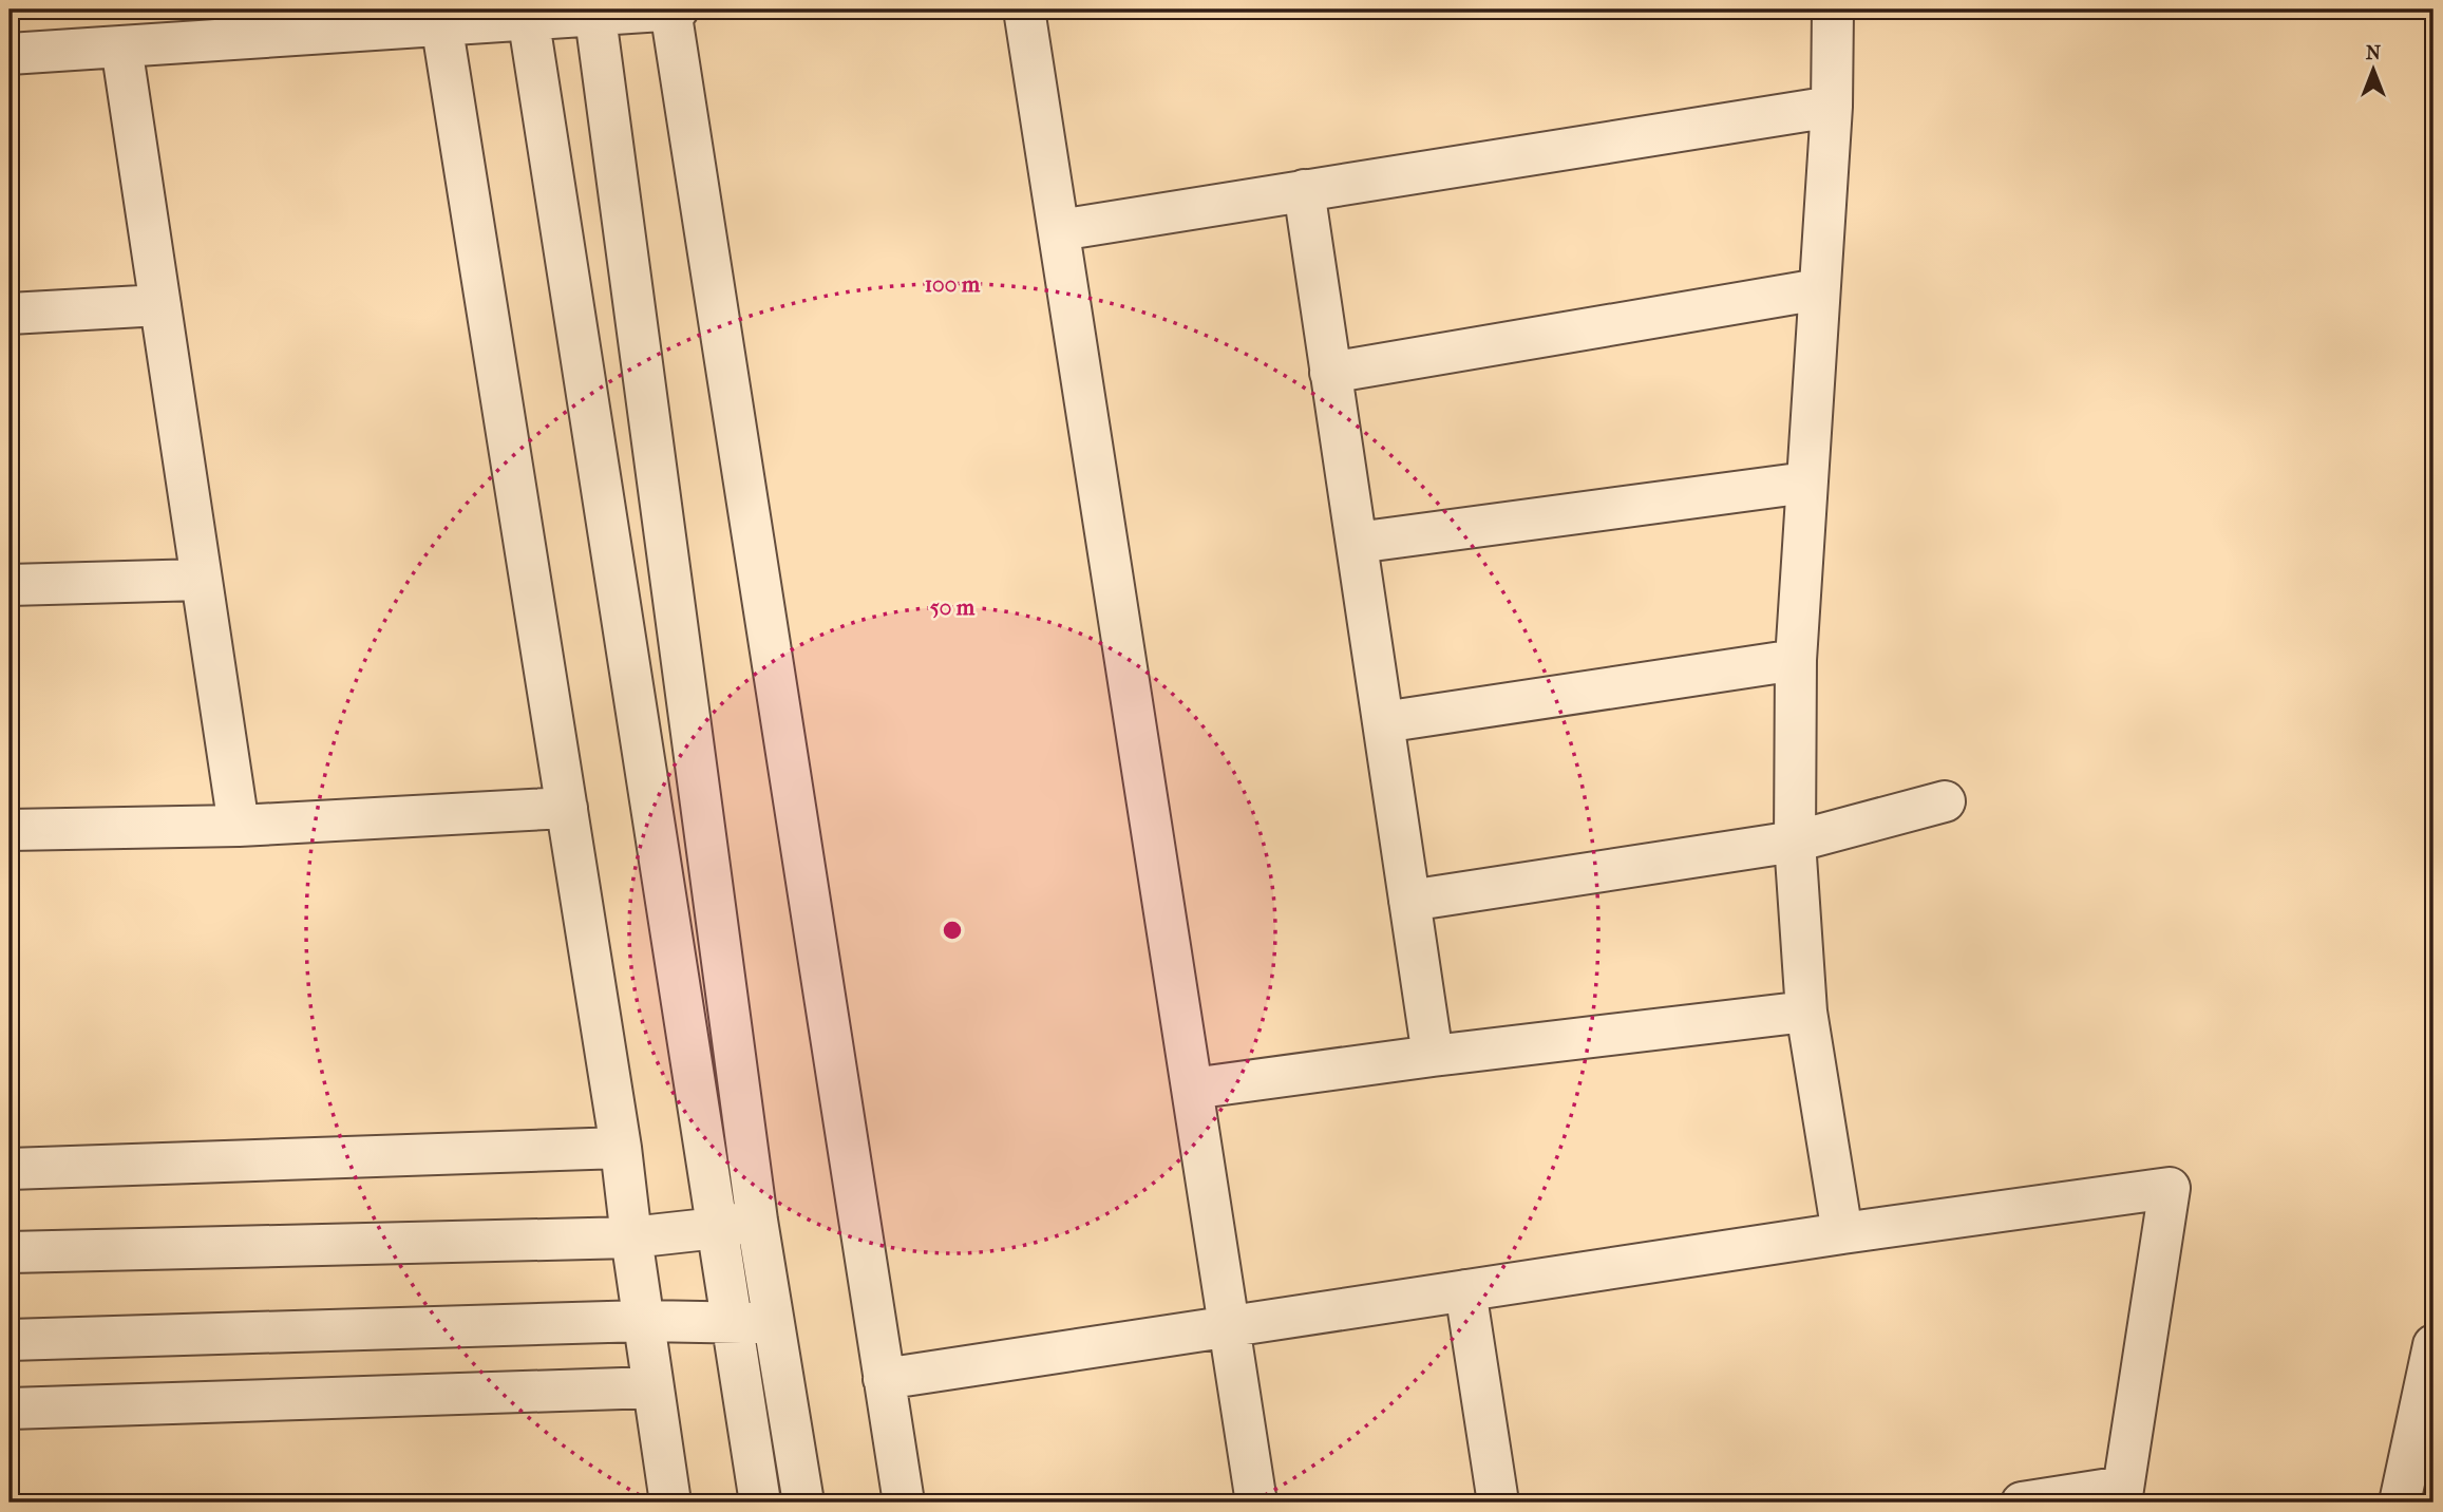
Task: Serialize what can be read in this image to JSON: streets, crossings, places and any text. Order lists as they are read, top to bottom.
{
  "north": "top",
  "rings": ["100 m", "50 m"]
}
